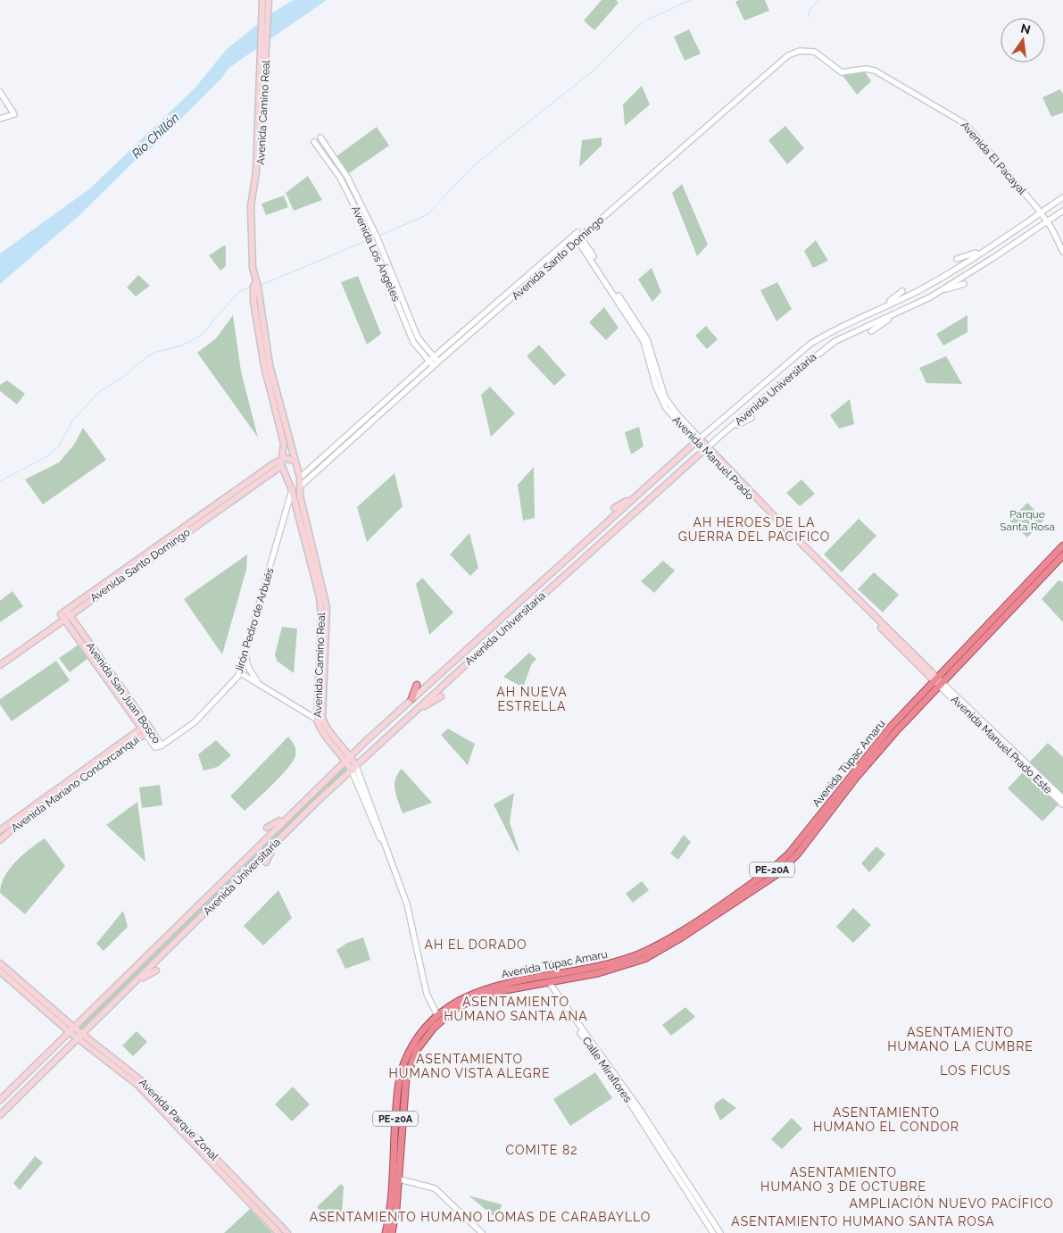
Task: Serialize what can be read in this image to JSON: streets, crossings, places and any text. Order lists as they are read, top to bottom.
{
  "streets": {
    "highway": ["Avenida Túpac Amaru", "PE-20A"],
    "main road": [
      "Avenida Camino Real",
      "Avenida Santo Domingo",
      "Avenida Universitaria",
      "Avenida Manuel Prado",
      "Avenida San Juan Bosco",
      "Avenida Mariano Condorcanqui",
      "Avenida Parque Zonal"
    ],
    "street": [
      "Avenida El Pacayal",
      "Avenida Los Ángeles",
      "Jirón Pedro de Arbués",
      "Avenida Manuel Prado Este",
      "Calle Miraflores"
    ]
  },
  "crossings": [
    ["Avenida Camino Real", "Avenida Santo Domingo"],
    ["Avenida Camino Real", "Avenida Universitaria"],
    ["Avenida Camino Real", "Jirón Pedro de Arbués"],
    ["Avenida Camino Real", "Avenida Túpac Amaru"],
    ["Avenida El Pacayal", "Avenida Santo Domingo"],
    ["Avenida El Pacayal", "Avenida Universitaria"],
    ["Avenida Los Ángeles", "Avenida Santo Domingo"],
    ["Avenida Santo Domingo", "Avenida Manuel Prado"],
    ["Avenida Santo Domingo", "Jirón Pedro de Arbués"],
    ["Avenida Santo Domingo", "Avenida San Juan Bosco"],
    ["Avenida Universitaria", "Avenida Manuel Prado"],
    ["Avenida Universitaria", "Avenida Parque Zonal"],
    ["Avenida Manuel Prado", "Avenida Manuel Prado Este"],
    ["Avenida Manuel Prado", "Avenida Túpac Amaru"],
    ["Jirón Pedro de Arbués", "Avenida San Juan Bosco"],
    ["Avenida San Juan Bosco", "Avenida Mariano Condorcanqui"],
    ["Avenida Manuel Prado Este", "Avenida Túpac Amaru"],
    ["Avenida Túpac Amaru", "Calle Miraflores"]
  ],
  "districts": [
    "AH HEROES DE LA GUERRA DEL PACIFICO",
    "AH NUEVA ESTRELLA",
    "AH EL DORADO",
    "ASENTAMIENTO HUMANO SANTA ANA",
    "ASENTAMIENTO HUMANO LA CUMBRE",
    "ASENTAMIENTO HUMANO VISTA ALEGRE",
    "LOS FICUS",
    "ASENTAMIENTO HUMANO EL CONDOR",
    "COMITE 82",
    "ASENTAMIENTO HUMANO 3 DE OCTUBRE",
    "AMPLIACIÓN NUEVO PACÍFICO",
    "ASENTAMIENTO HUMANO LOMAS DE CARABAYLLO",
    "ASENTAMIENTO HUMANO SANTA ROSA"
  ],
  "water": ["Río Chillón"],
  "parks": ["Parque Santa Rosa"],
  "north": "top"
}
